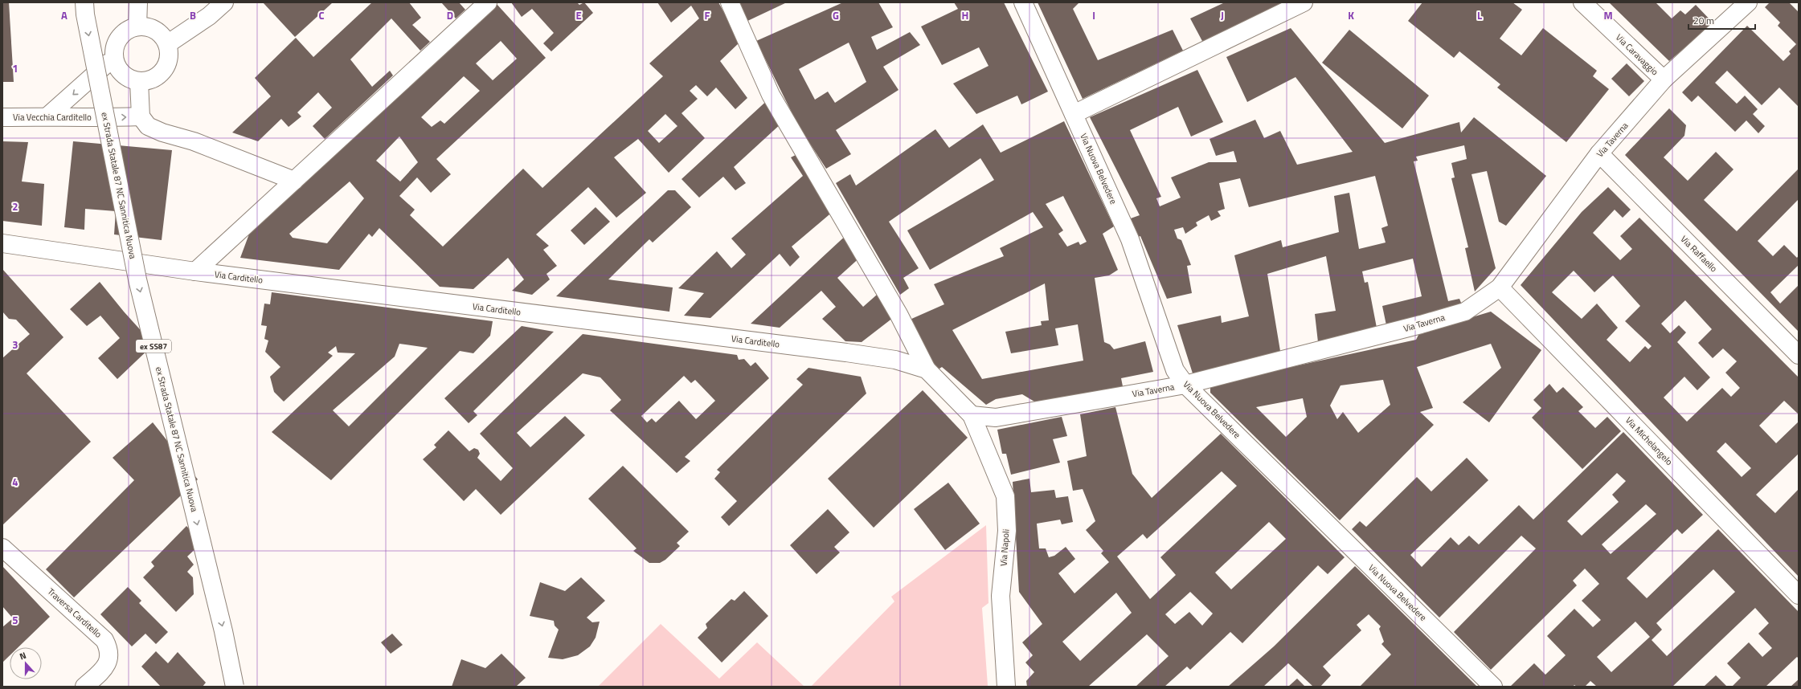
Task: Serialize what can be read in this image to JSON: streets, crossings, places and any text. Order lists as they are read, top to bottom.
{
  "streets": {
    "main road": [
      "Via Caravaggio",
      "Via Vecchia Carditello",
      "Via Taverna",
      "Via Nuova Belvedere",
      "ex Strada Statale 87 NC Sannitica Nuova",
      "Via Raffaello",
      "Via Carditello",
      "ex SS87",
      "Via Michelangelo",
      "Via Napoli",
      "Traversa Carditello"
    ]
  },
  "crossings": [
    ["Via Caravaggio", "Via Taverna"],
    ["Via Taverna", "Via Nuova Belvedere"],
    ["Via Taverna", "Via Raffaello"],
    ["Via Taverna", "Via Carditello"],
    ["Via Taverna", "Via Michelangelo"],
    ["Via Taverna", "Via Napoli"],
    ["Via Carditello", "Via Napoli"]
  ],
  "one_way": ["Via Vecchia Carditello", "ex Strada Statale 87 NC Sannitica Nuova"],
  "scale_bar": "20 m",
  "north": "top",
  "grid": {
    "columns": [
      "A",
      "B",
      "C",
      "D",
      "E",
      "F",
      "G",
      "H",
      "I",
      "J",
      "K",
      "L",
      "M"
    ],
    "rows": [
      "1",
      "2",
      "3",
      "4",
      "5"
    ]
  }
}
